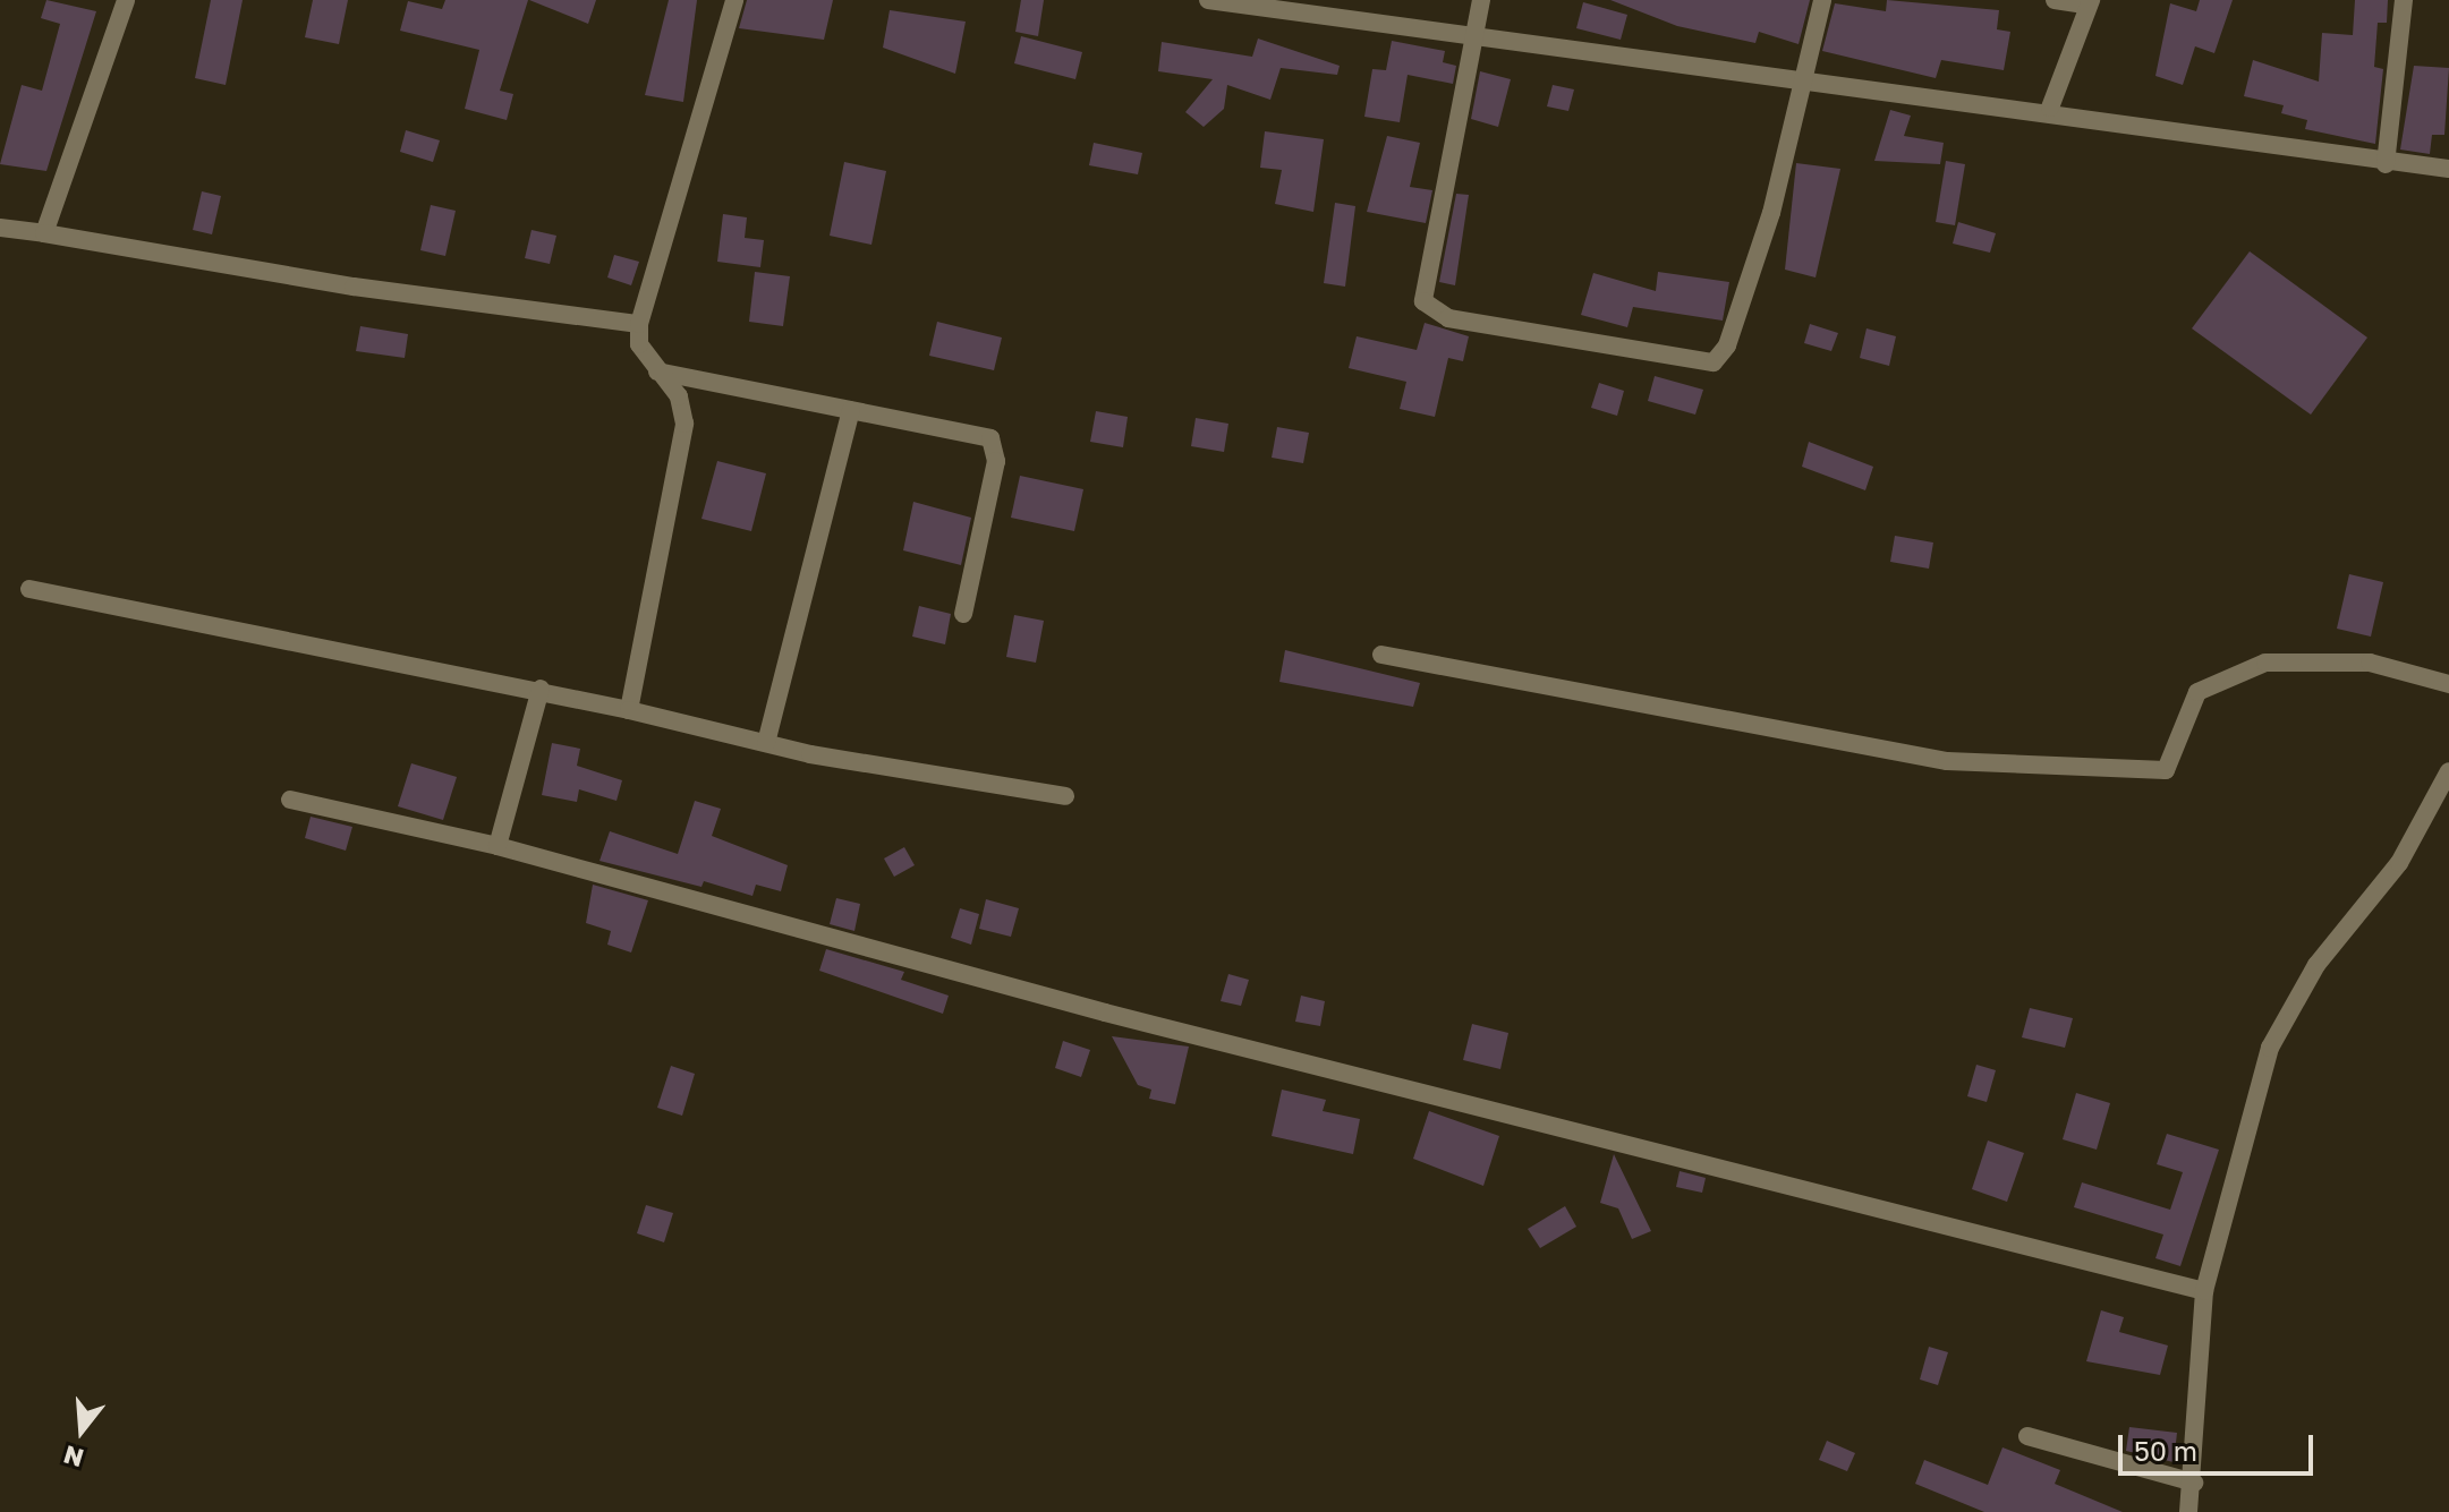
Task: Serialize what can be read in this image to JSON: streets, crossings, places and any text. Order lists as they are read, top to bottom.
{
  "scale_bar": "50 m",
  "north": "bottom"
}
